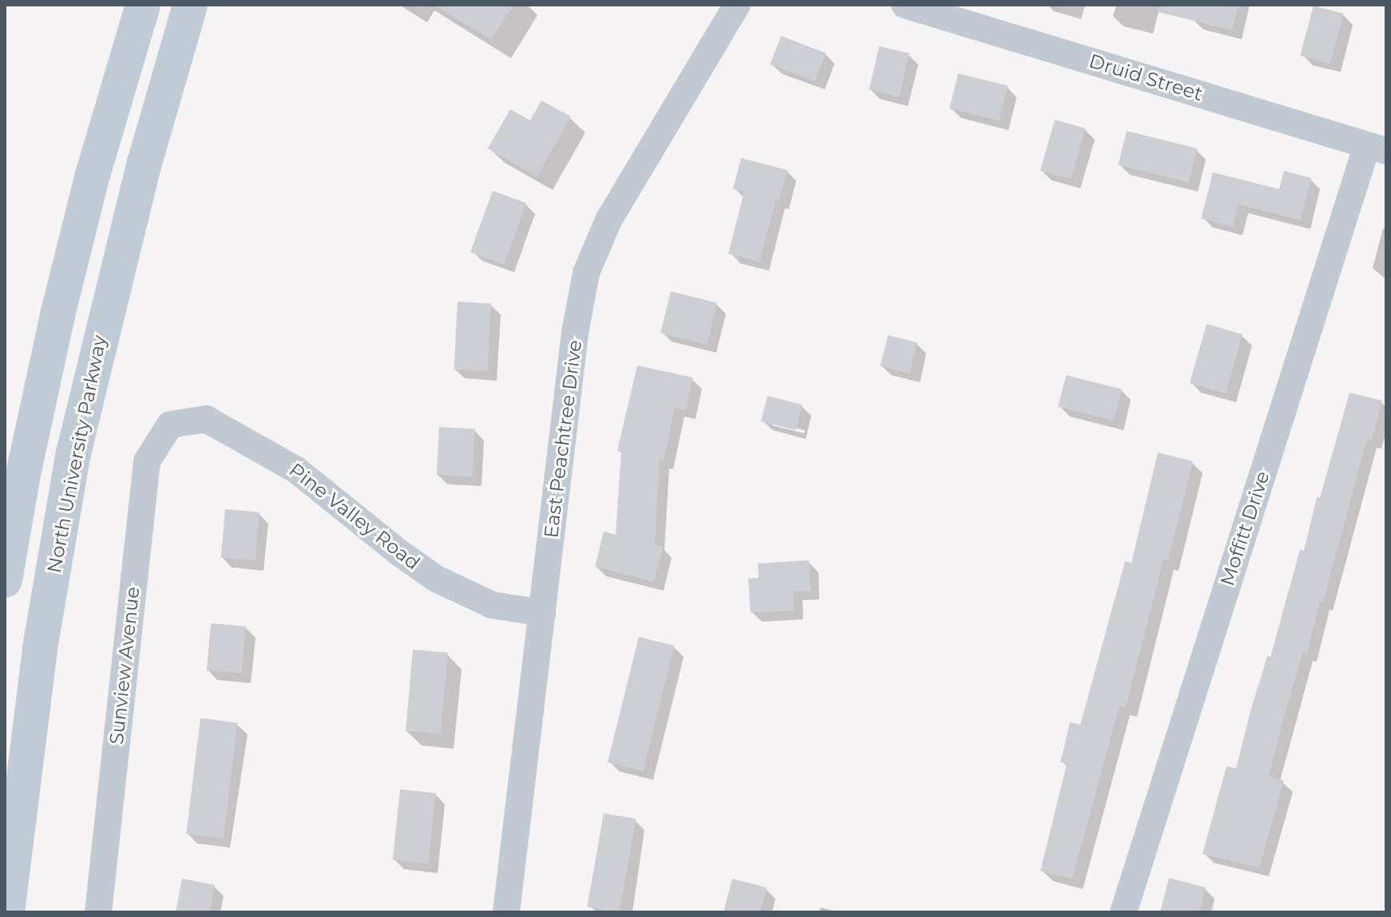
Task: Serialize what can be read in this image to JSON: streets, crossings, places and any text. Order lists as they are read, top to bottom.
{
  "streets": {
    "main road": ["North University Parkway"],
    "street": [
      "Druid Street",
      "East Peachtree Drive",
      "Pine Valley Road",
      "Moffitt Drive",
      "Sunview Avenue"
    ]
  },
  "crossings": [
    ["Druid Street", "Moffitt Drive"],
    ["East Peachtree Drive", "Pine Valley Road"],
    ["Pine Valley Road", "Sunview Avenue"]
  ]
}
